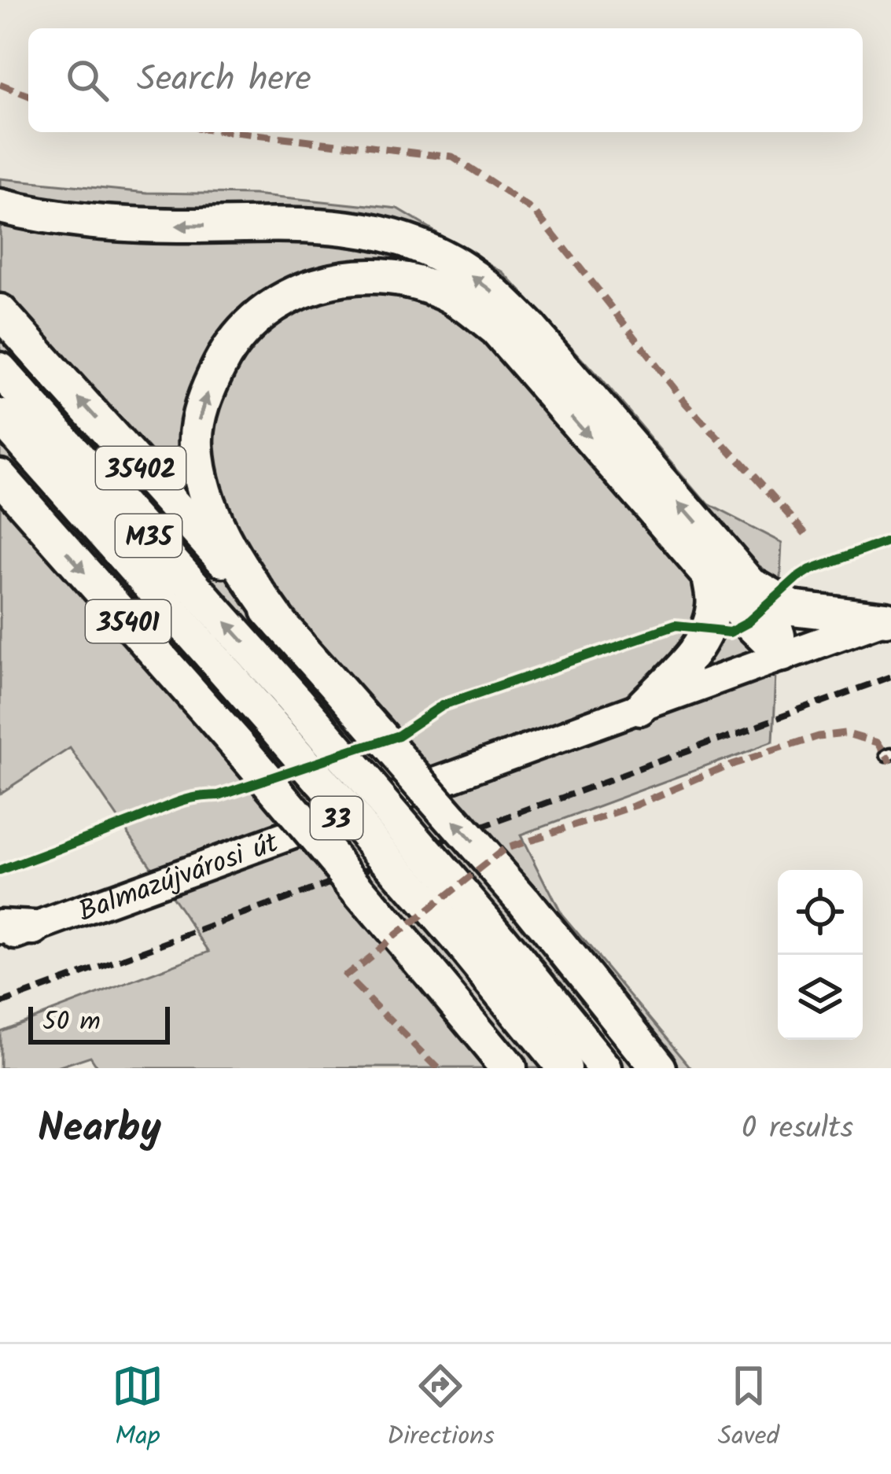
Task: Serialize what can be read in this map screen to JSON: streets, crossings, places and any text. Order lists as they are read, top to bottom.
{
  "streets": {
    "highway": ["35402", "M35", "35401"],
    "main road": ["33", "Balmazújvárosi út"]
  },
  "crossings": [
    ["33", "Balmazújvárosi út"]
  ],
  "scale_bar": "50 m",
  "page": {
    "search": "Search here",
    "scale": "50 m",
    "heading": ["Nearby", "0 results"],
    "nav": ["Map", "Directions", "Saved"]
  }
}
